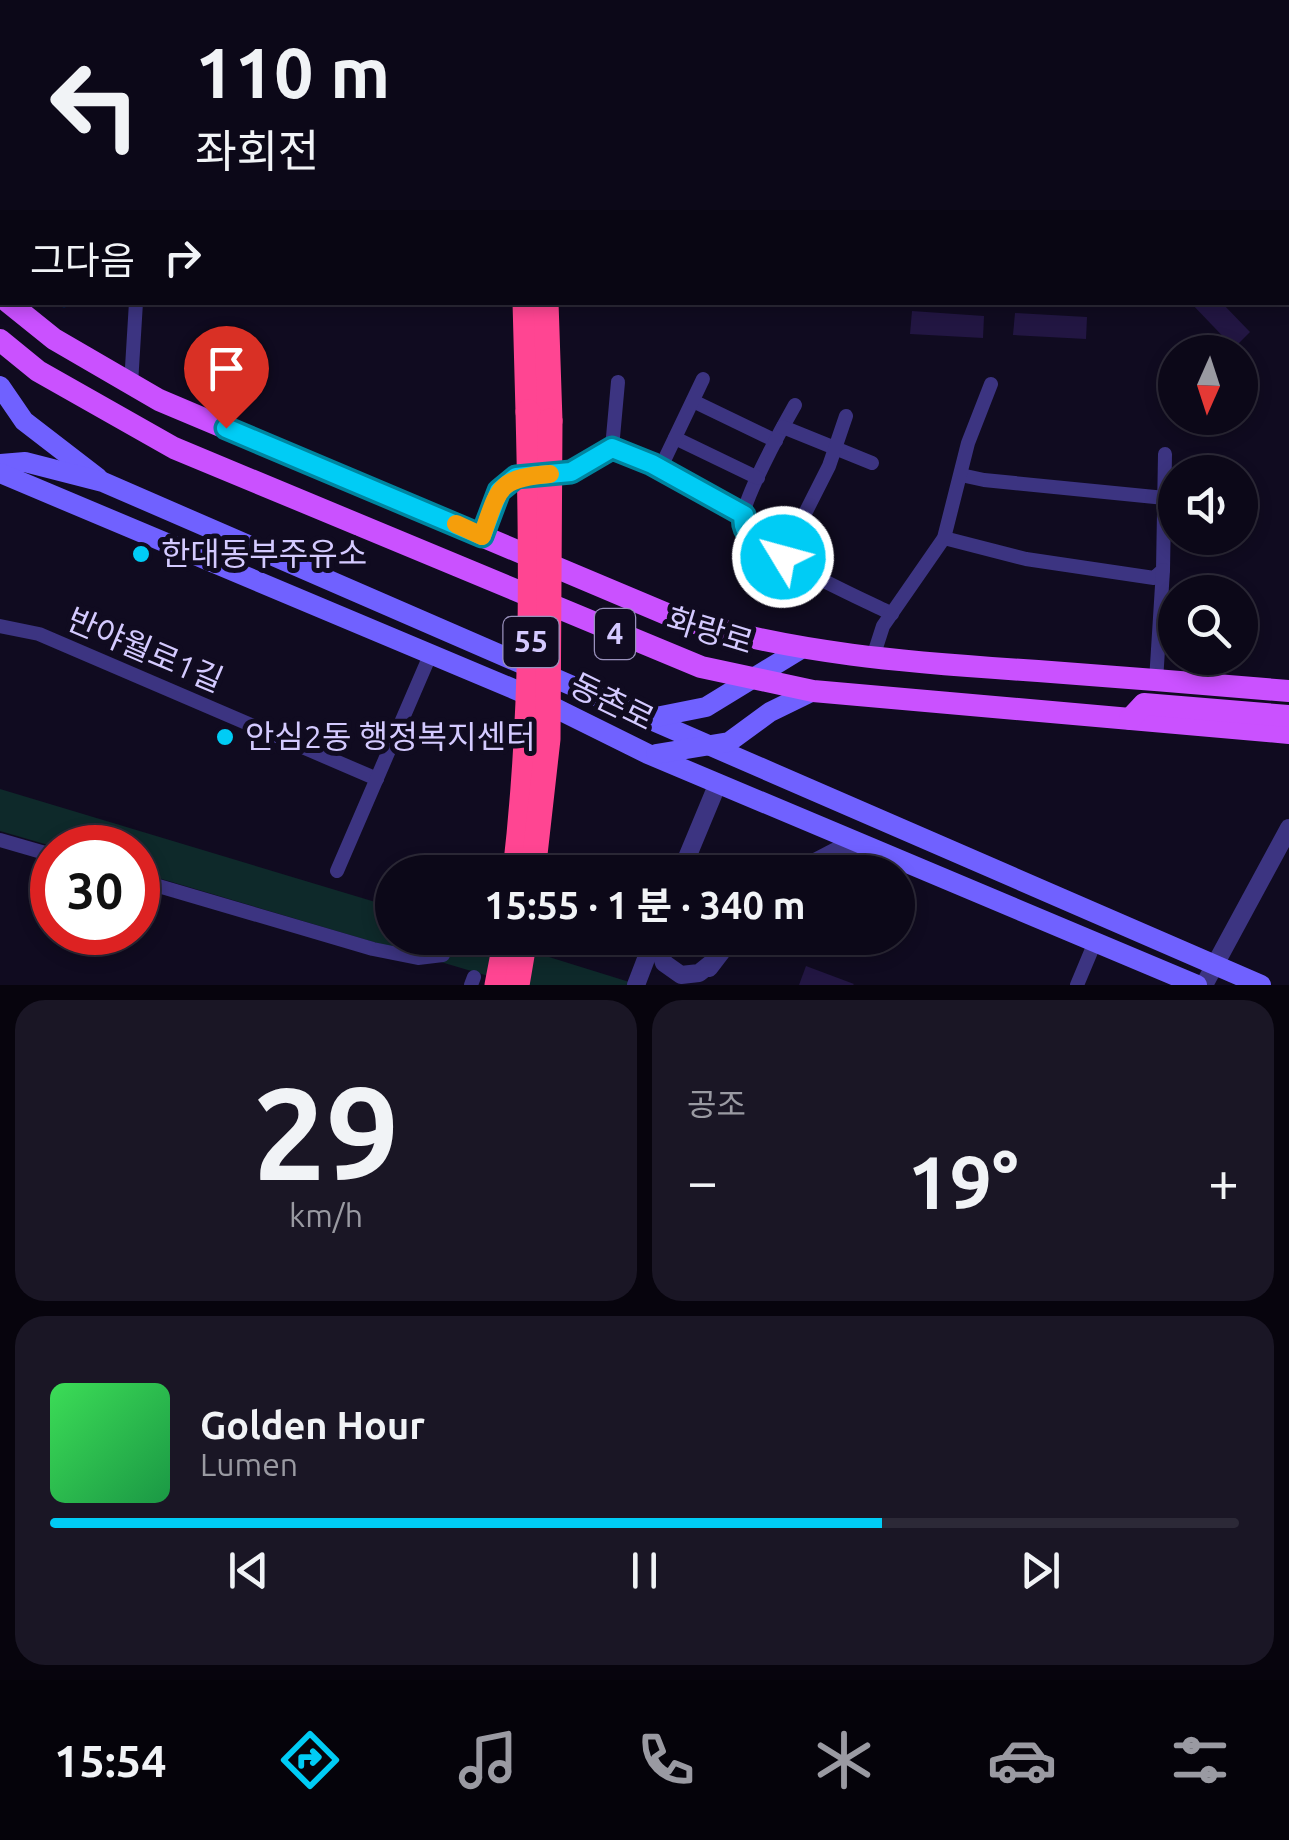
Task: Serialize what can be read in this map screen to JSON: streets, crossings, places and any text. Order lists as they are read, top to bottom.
{
  "streets": {
    "highway": ["55"],
    "main road": ["화랑로", "4", "동촌로"],
    "street": ["반야월로1길"]
  },
  "places": ["한대동부주유소", "안심2동 행정복지센터"],
  "north": "bottom",
  "page": {
    "turn": ["110 m", "좌회전"],
    "then": "그다음",
    "limit": "30",
    "trip": "15:55 · 1 분 · 340 m",
    "tile": [
      ["29", "km/h"],
      "공조"
    ],
    "heat": ["−", "19°", "+"],
    "song": ["Golden Hour", "Lumen"],
    "tabs": "15:54"
  }
}
